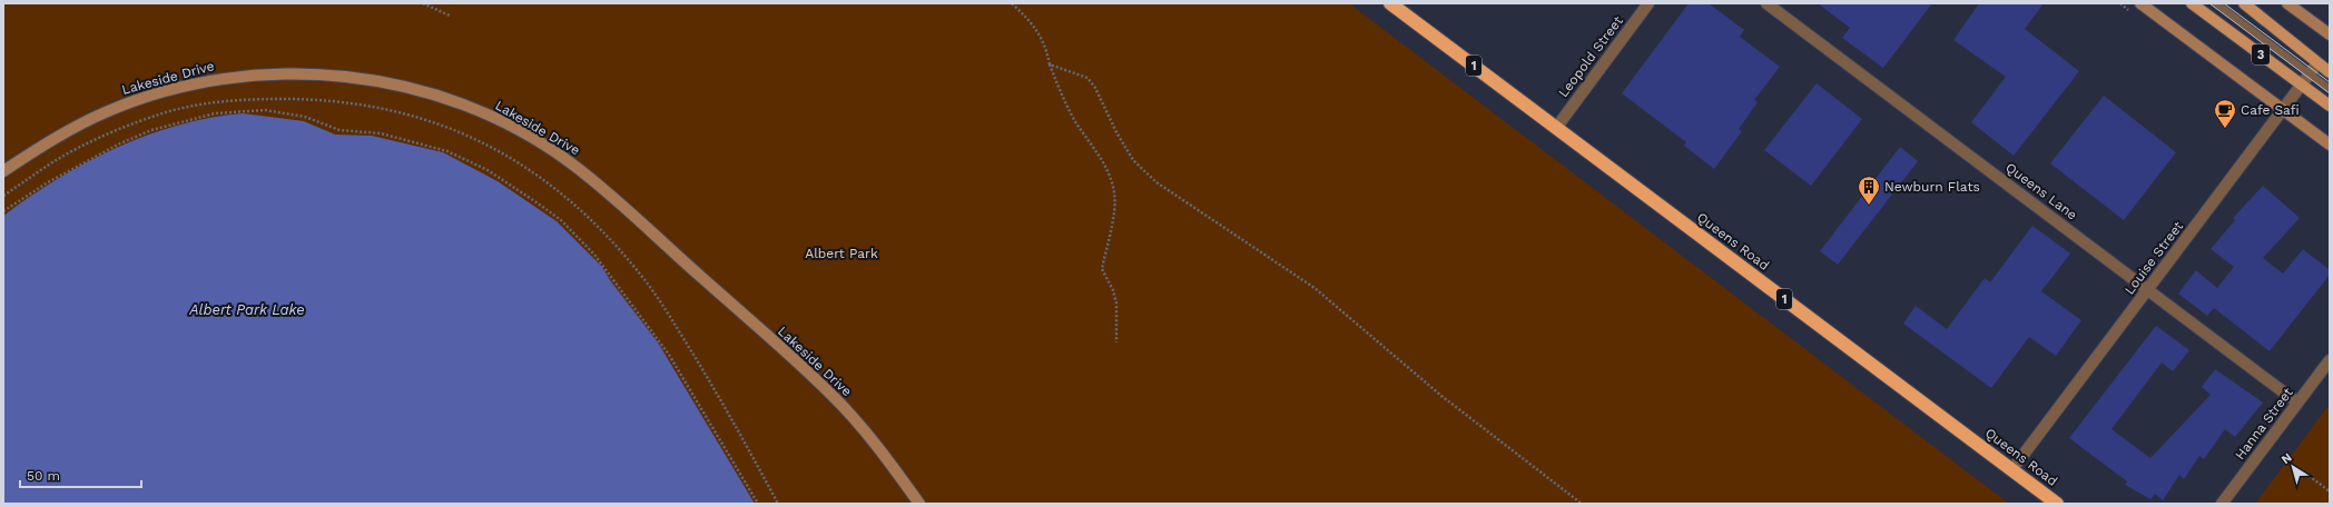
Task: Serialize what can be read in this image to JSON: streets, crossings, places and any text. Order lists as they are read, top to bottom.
{
  "streets": {
    "highway": ["1", "Queens Road"],
    "main road": ["3"],
    "street": [
      "Leopold Street",
      "Lakeside Drive",
      "Queens Lane",
      "Louise Street",
      "Hanna Street"
    ]
  },
  "crossings": [
    ["3", "Louise Street"],
    ["Leopold Street", "Queens Road"],
    ["Queens Lane", "Louise Street"],
    ["Queens Lane", "Hanna Street"],
    ["Queens Road", "Louise Street"]
  ],
  "water": ["Albert Park Lake"],
  "parks": ["Albert Park"],
  "places": {
    "cafe": ["Cafe Safi"],
    "building": ["Newburn Flats"]
  },
  "scale_bar": "50 m",
  "north": "top left"
}
